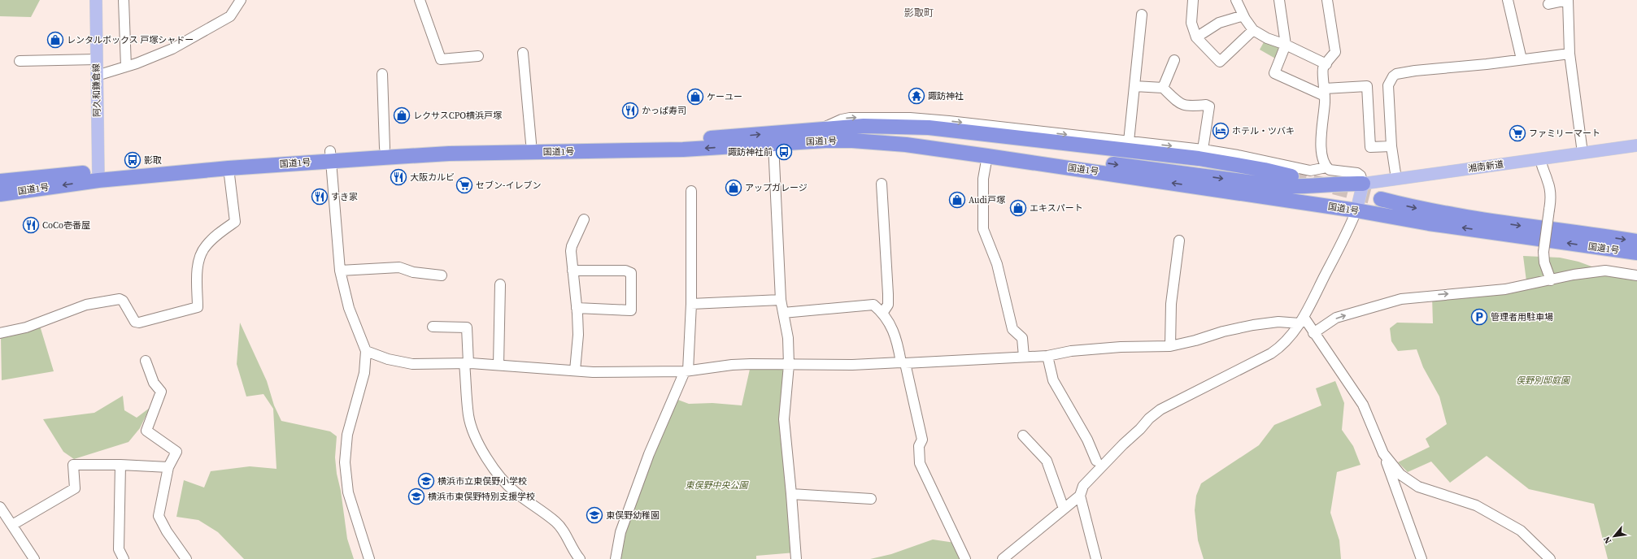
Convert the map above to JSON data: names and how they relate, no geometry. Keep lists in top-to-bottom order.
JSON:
{
  "streets": {
    "highway": ["国道1号"],
    "main road": ["阿久和鎌倉線", "湘南新道"]
  },
  "crossings": [
    ["阿久和鎌倉線", "国道1号"]
  ],
  "districts": ["影取町"],
  "parks": ["俣野別邸庭園", "東俣野中央公園"],
  "places": {
    "shop": [
      "レンタルボックス 戸塚シャドー",
      "ケーユー",
      "レクサスCPO横浜戸塚",
      "アップガレージ",
      "Audi戸塚",
      "エキスパート"
    ],
    "temple": ["諏訪神社"],
    "restaurant": [
      "かっぱ寿司",
      "大阪カルビ",
      "すき家",
      "CoCo壱番屋"
    ],
    "hotel": ["ホテル・ツバキ"],
    "supermarket": ["ファミリーマート", "セブン-イレブン"],
    "bus stop": ["諏訪神社前", "影取"],
    "parking": ["管理者用駐車場"],
    "school or university": ["横浜市立東俣野小学校", "横浜市東俣野特別支援学校", "東俣野幼稚園"]
  },
  "north": "bottom left"
}
